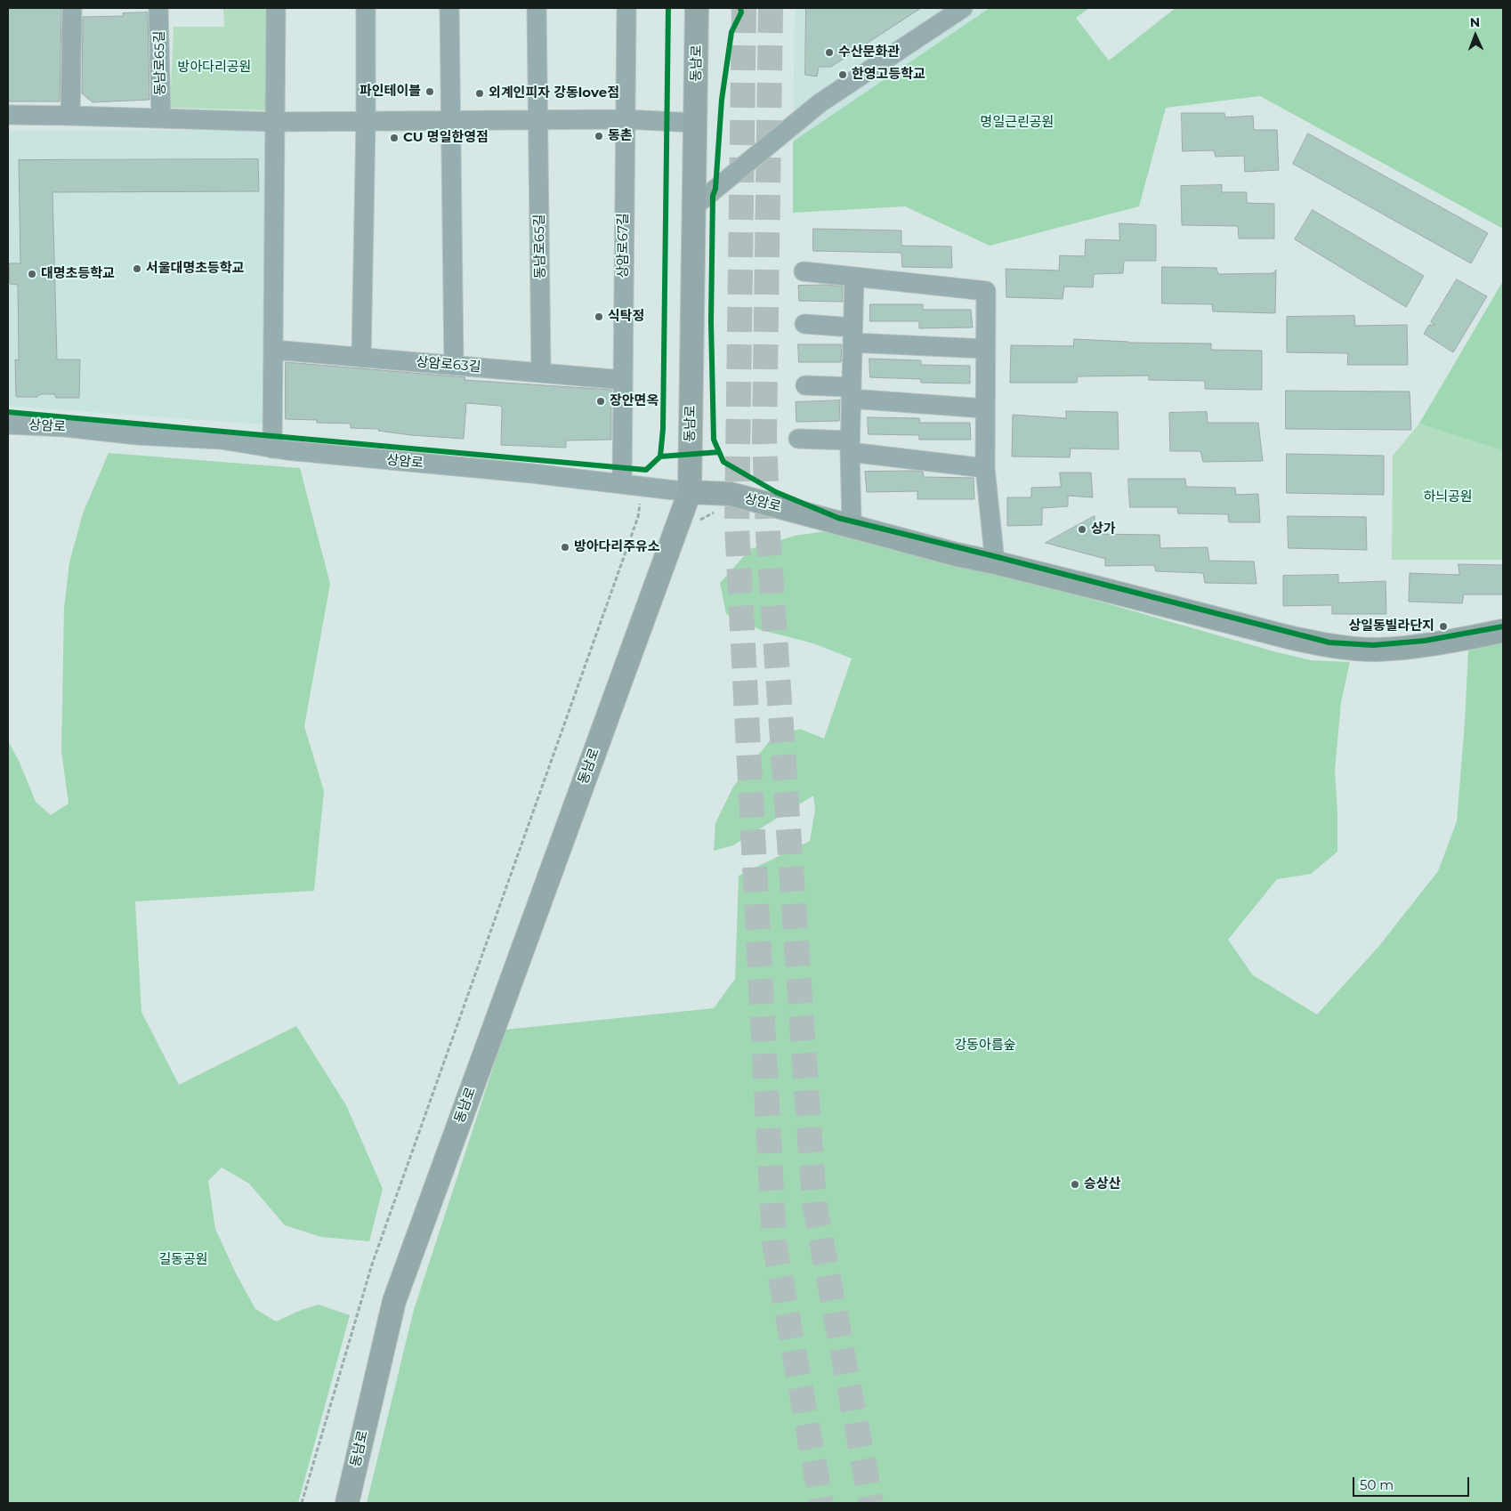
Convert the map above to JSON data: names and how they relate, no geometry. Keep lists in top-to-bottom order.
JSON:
{
  "streets": {
    "main road": ["동남로", "상암로"],
    "street": ["동남로65길", "상암로67길", "상암로63길"]
  },
  "crossings": [
    ["동남로65길", "상암로63길"],
    ["동남로", "상암로"],
    ["상암로67길", "상암로63길"],
    ["상암로67길", "상암로"]
  ],
  "parks": [
    "방아다리공원",
    "명일근린공원",
    "하늬공원",
    "강동아름숲",
    "길동공원"
  ],
  "places": [
    "수산문화관",
    "한영고등학교",
    "파인테이블",
    "외계인피자 강동love점",
    "동촌",
    "CU 명일한영점",
    "서울대명초등학교",
    "대명초등학교",
    "식탁정",
    "장안면옥",
    "상가",
    "방아다리주유소",
    "상일동빌라단지",
    "승상산"
  ],
  "scale_bar": "50 m",
  "north": "top"
}
